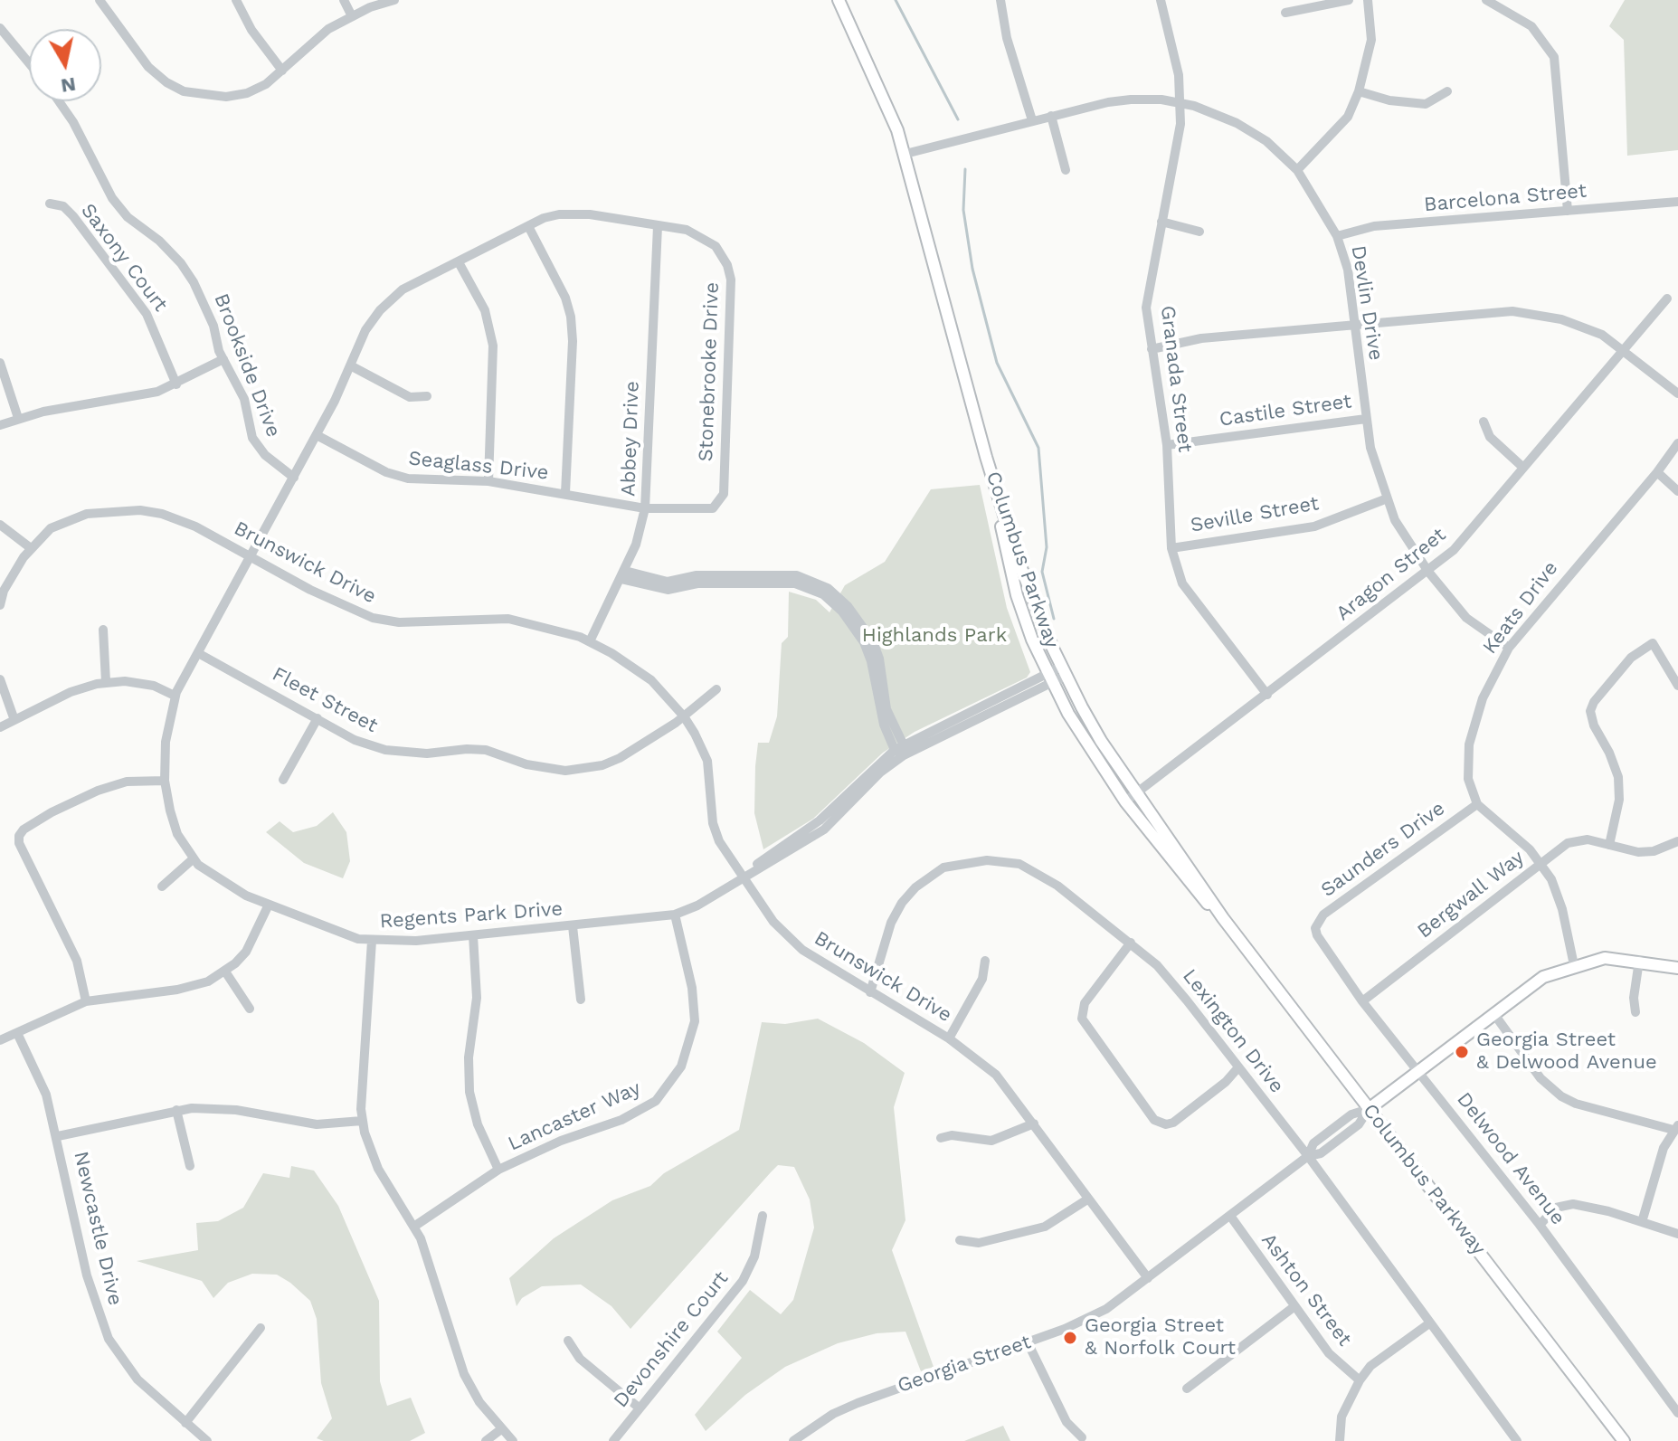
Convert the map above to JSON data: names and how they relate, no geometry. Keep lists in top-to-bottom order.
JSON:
{
  "streets": {
    "main road": ["Columbus Parkway", "Georgia Street"],
    "street": [
      "Barcelona Street",
      "Saxony Court",
      "Devlin Drive",
      "Brookside Drive",
      "Stonebrooke Drive",
      "Granada Street",
      "Castile Street",
      "Abbey Drive",
      "Seaglass Drive",
      "Seville Street",
      "Brunswick Drive",
      "Aragon Street",
      "Keats Drive",
      "Fleet Street",
      "Saunders Drive",
      "Bergwall Way",
      "Regents Park Drive",
      "Lexington Drive",
      "Lancaster Way",
      "Delwood Avenue",
      "Newcastle Drive",
      "Ashton Street",
      "Devonshire Court"
    ]
  },
  "crossings": [
    ["Barcelona Street", "Devlin Drive"],
    ["Devlin Drive", "Granada Street"],
    ["Devlin Drive", "Castile Street"],
    ["Devlin Drive", "Seville Street"],
    ["Devlin Drive", "Columbus Parkway"],
    ["Devlin Drive", "Aragon Street"],
    ["Devlin Drive", "Keats Drive"],
    ["Brookside Drive", "Stonebrooke Drive"],
    ["Brookside Drive", "Regents Park Drive"],
    ["Stonebrooke Drive", "Abbey Drive"],
    ["Stonebrooke Drive", "Seaglass Drive"],
    ["Stonebrooke Drive", "Regents Park Drive"],
    ["Granada Street", "Castile Street"],
    ["Granada Street", "Seville Street"],
    ["Granada Street", "Aragon Street"],
    ["Abbey Drive", "Seaglass Drive"],
    ["Abbey Drive", "Brunswick Drive"],
    ["Columbus Parkway", "Aragon Street"],
    ["Columbus Parkway", "Regents Park Drive"],
    ["Columbus Parkway", "Georgia Street"],
    ["Brunswick Drive", "Fleet Street"],
    ["Brunswick Drive", "Regents Park Drive"],
    ["Brunswick Drive", "Lexington Drive"],
    ["Brunswick Drive", "Georgia Street"],
    ["Keats Drive", "Saunders Drive"],
    ["Fleet Street", "Regents Park Drive"],
    ["Saunders Drive", "Delwood Avenue"],
    ["Bergwall Way", "Delwood Avenue"],
    ["Regents Park Drive", "Lancaster Way"],
    ["Lexington Drive", "Georgia Street"],
    ["Delwood Avenue", "Georgia Street"],
    ["Ashton Street", "Georgia Street"]
  ],
  "parks": ["Highlands Park"],
  "places": ["Georgia Street & Delwood Avenue", "Georgia Street & Norfolk Court"],
  "north": "bottom"
}
